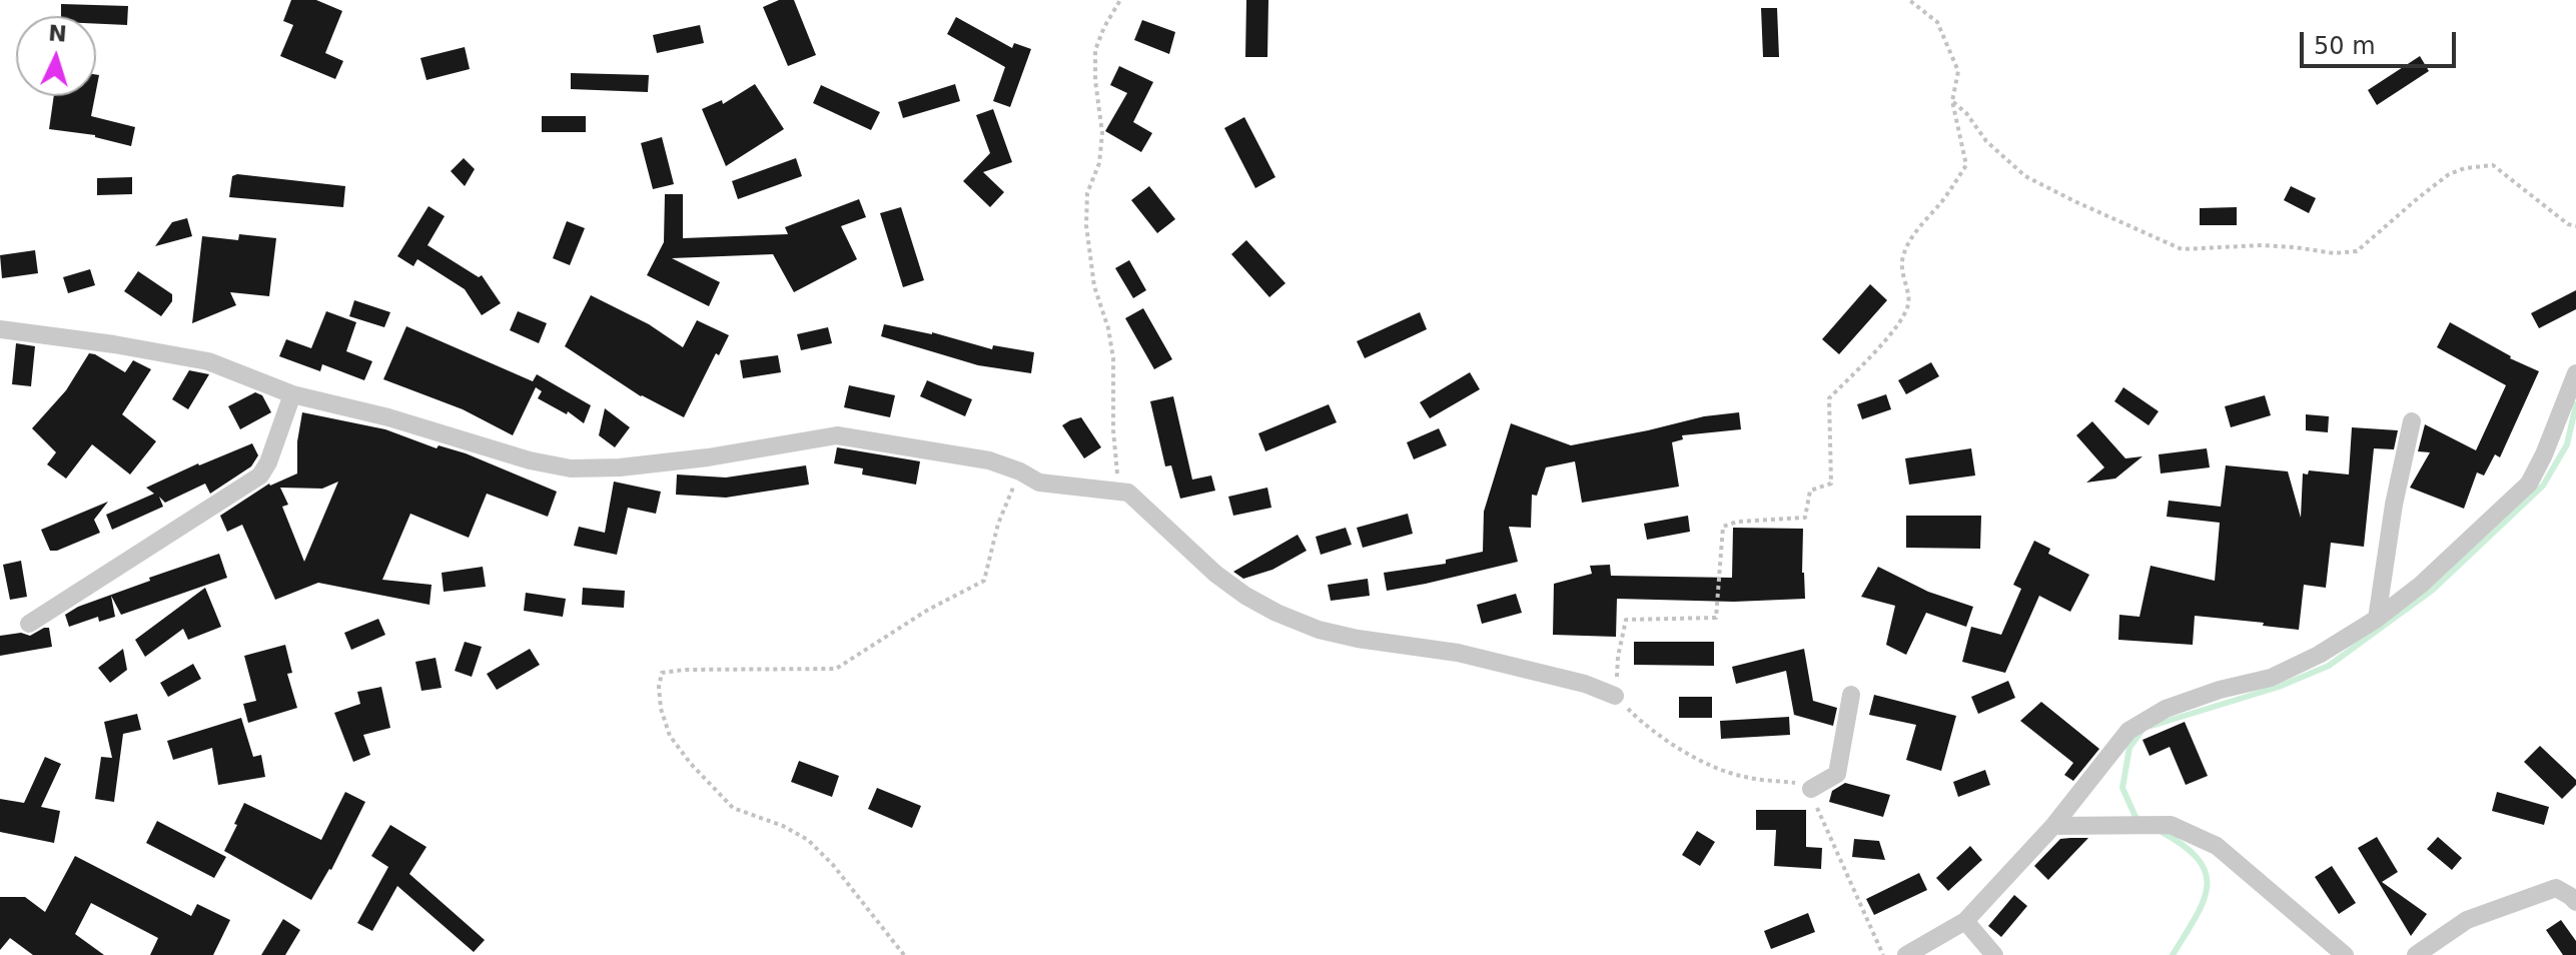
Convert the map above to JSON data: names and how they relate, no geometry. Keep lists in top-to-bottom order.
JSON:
{
  "scale_bar": "50 m",
  "north": "top"
}
